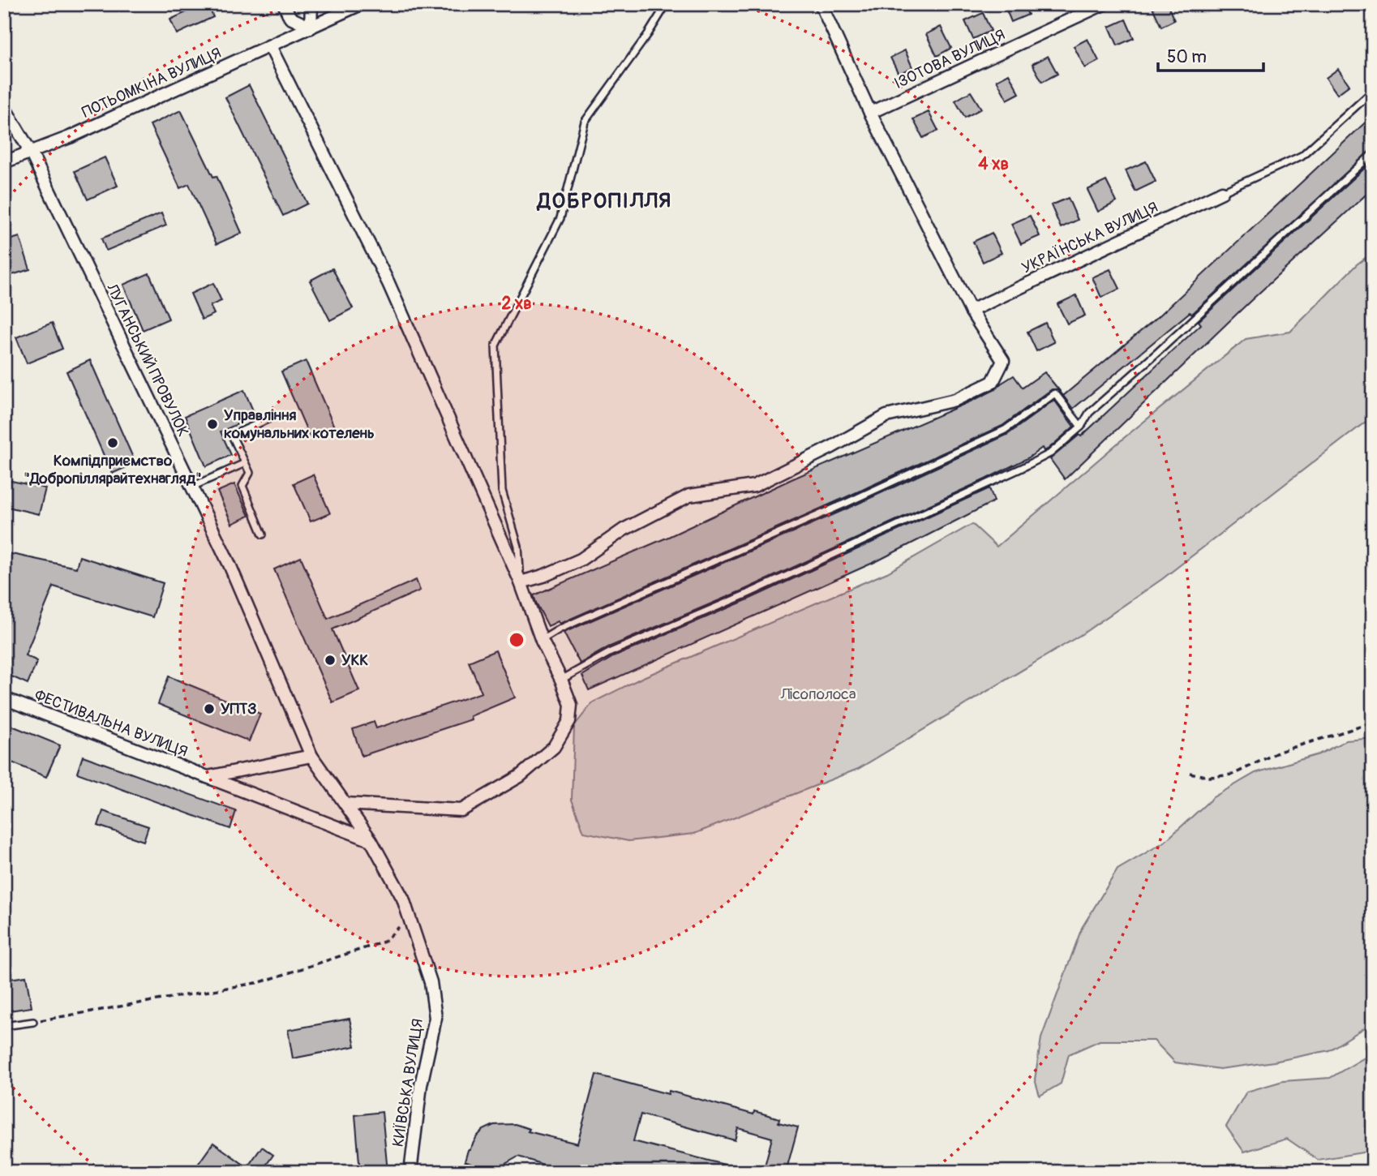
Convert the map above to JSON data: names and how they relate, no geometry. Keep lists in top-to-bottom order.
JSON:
{
  "streets": {
    "street": [
      "ІЗОТОВА ВУЛИЦЯ",
      "ПОТЬОМКІНА ВУЛИЦЯ",
      "УКРАЇНСЬКА ВУЛИЦЯ",
      "ЛУГАНСЬКИЙ ПРОВУЛОК",
      "ФЕСТИВАЛЬНА ВУЛИЦЯ",
      "КИЇВСЬКА ВУЛИЦЯ"
    ]
  },
  "crossings": [
    ["ПОТЬОМКІНА ВУЛИЦЯ", "ЛУГАНСЬКИЙ ПРОВУЛОК"],
    ["ФЕСТИВАЛЬНА ВУЛИЦЯ", "КИЇВСЬКА ВУЛИЦЯ"]
  ],
  "districts": ["ДОБРОПІЛЛЯ"],
  "parks": ["Лісополоса"],
  "places": [
    "Управління комунальних котелень",
    "Компідприємство \"Добропіллярайтехнагляд\"",
    "УКК",
    "УПТЗ"
  ],
  "scale_bar": "50 m",
  "rings": ["4 хв", "2 хв"]
}
